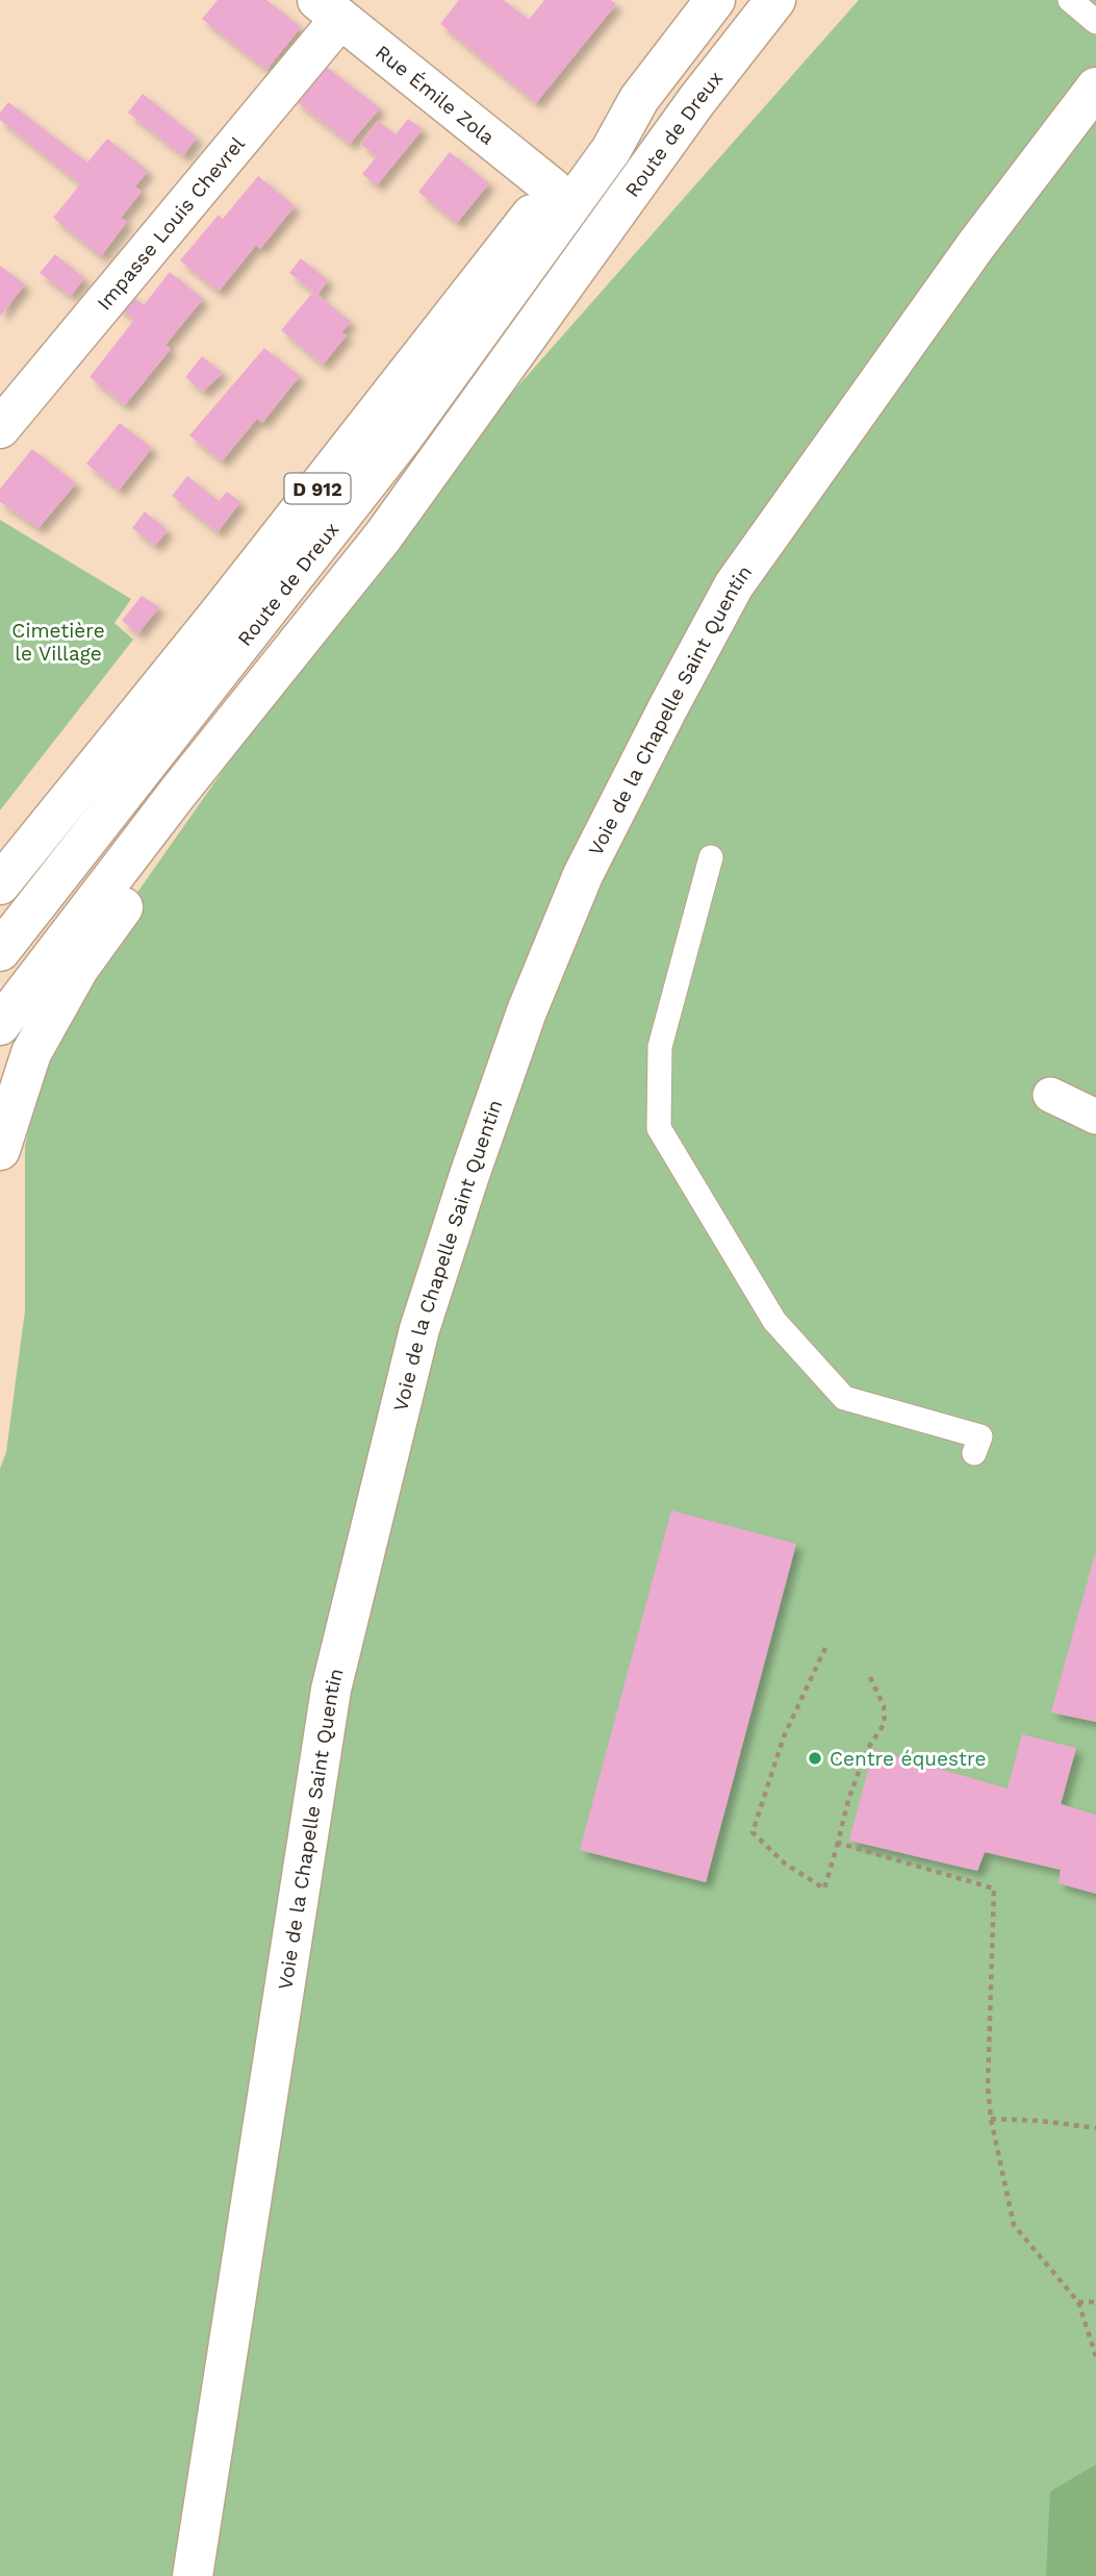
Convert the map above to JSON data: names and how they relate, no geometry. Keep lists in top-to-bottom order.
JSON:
{
  "streets": {
    "main road": [
      "Rue Émile Zola",
      "Route de Dreux",
      "Impasse Louis Chevrel",
      "D 912",
      "Voie de la Chapelle Saint Quentin"
    ]
  },
  "crossings": [
    ["Rue Émile Zola", "Route de Dreux"],
    ["Rue Émile Zola", "Impasse Louis Chevrel"]
  ],
  "parks": ["Cimetière le Village"],
  "places": ["Centre équestre"]
}
